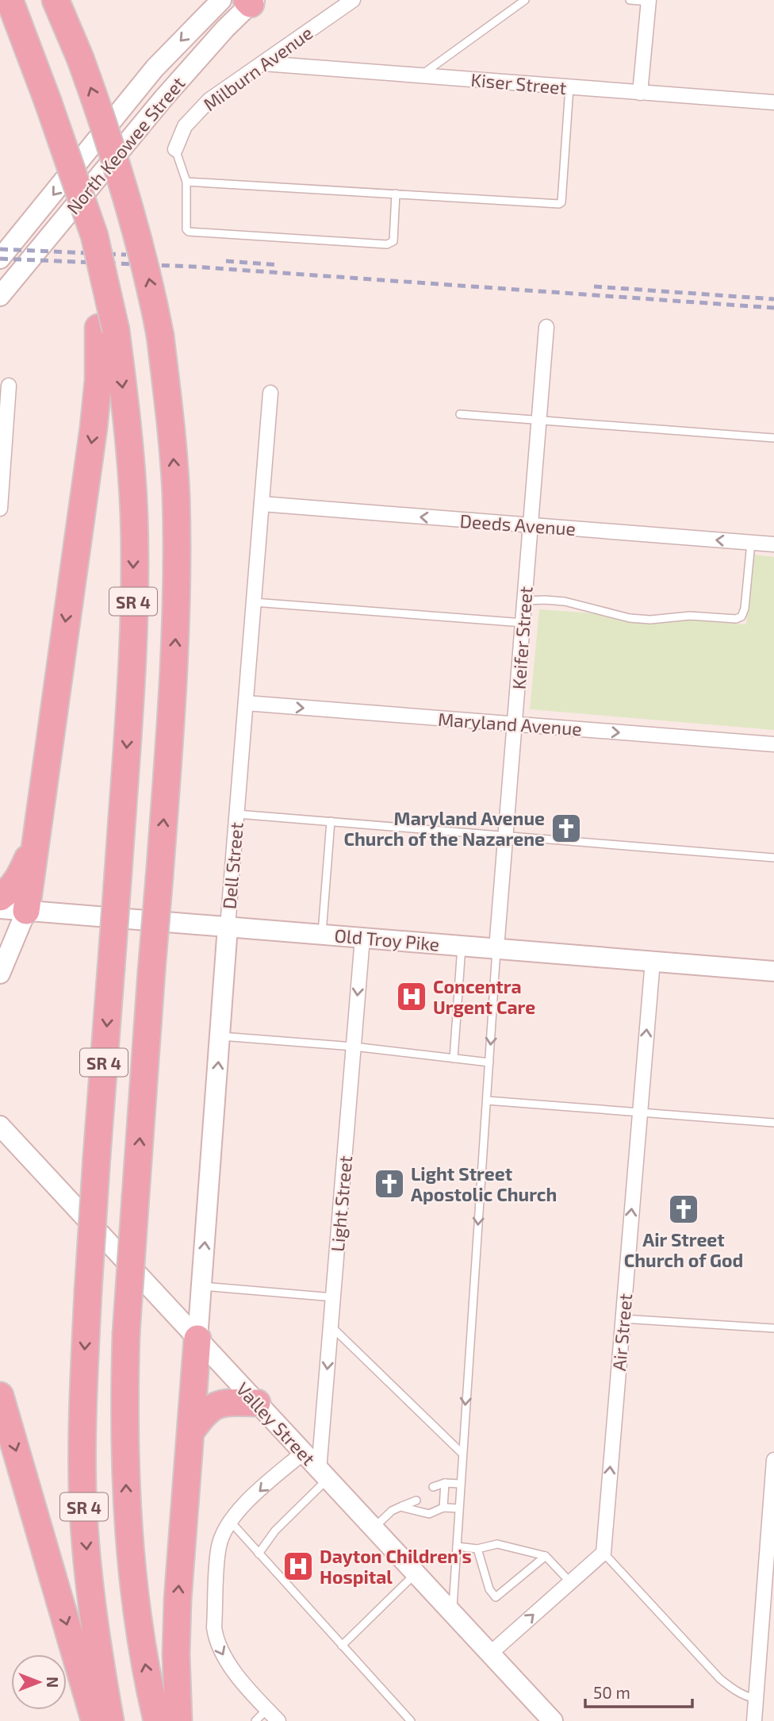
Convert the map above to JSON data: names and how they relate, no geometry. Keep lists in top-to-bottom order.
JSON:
{
  "streets": {
    "highway": ["SR 4"],
    "main road": [
      "North Keowee Street",
      "Dell Street",
      "Old Troy Pike",
      "Valley Street"
    ],
    "street": [
      "Milburn Avenue",
      "Kiser Street",
      "Deeds Avenue",
      "Keifer Street",
      "Maryland Avenue",
      "Light Street",
      "Air Street"
    ]
  },
  "crossings": [
    ["Milburn Avenue", "Kiser Street"],
    ["Deeds Avenue", "Keifer Street"],
    ["Deeds Avenue", "Dell Street"],
    ["Keifer Street", "Maryland Avenue"],
    ["Keifer Street", "Old Troy Pike"],
    ["Maryland Avenue", "Dell Street"],
    ["Dell Street", "Old Troy Pike"],
    ["Dell Street", "Valley Street"],
    ["Old Troy Pike", "Light Street"],
    ["Old Troy Pike", "Air Street"],
    ["Light Street", "Valley Street"]
  ],
  "one_way": [
    "Deeds Avenue",
    "Maryland Avenue",
    "Light Street",
    "Air Street"
  ],
  "places": {
    "church": ["Maryland Avenue Church of the Nazarene", "Light Street Apostolic Church", "Air Street Church of God"],
    "hospital": ["Concentra Urgent Care", "Dayton Children’s Hospital"]
  },
  "scale_bar": "50 m",
  "north": "right"
}
